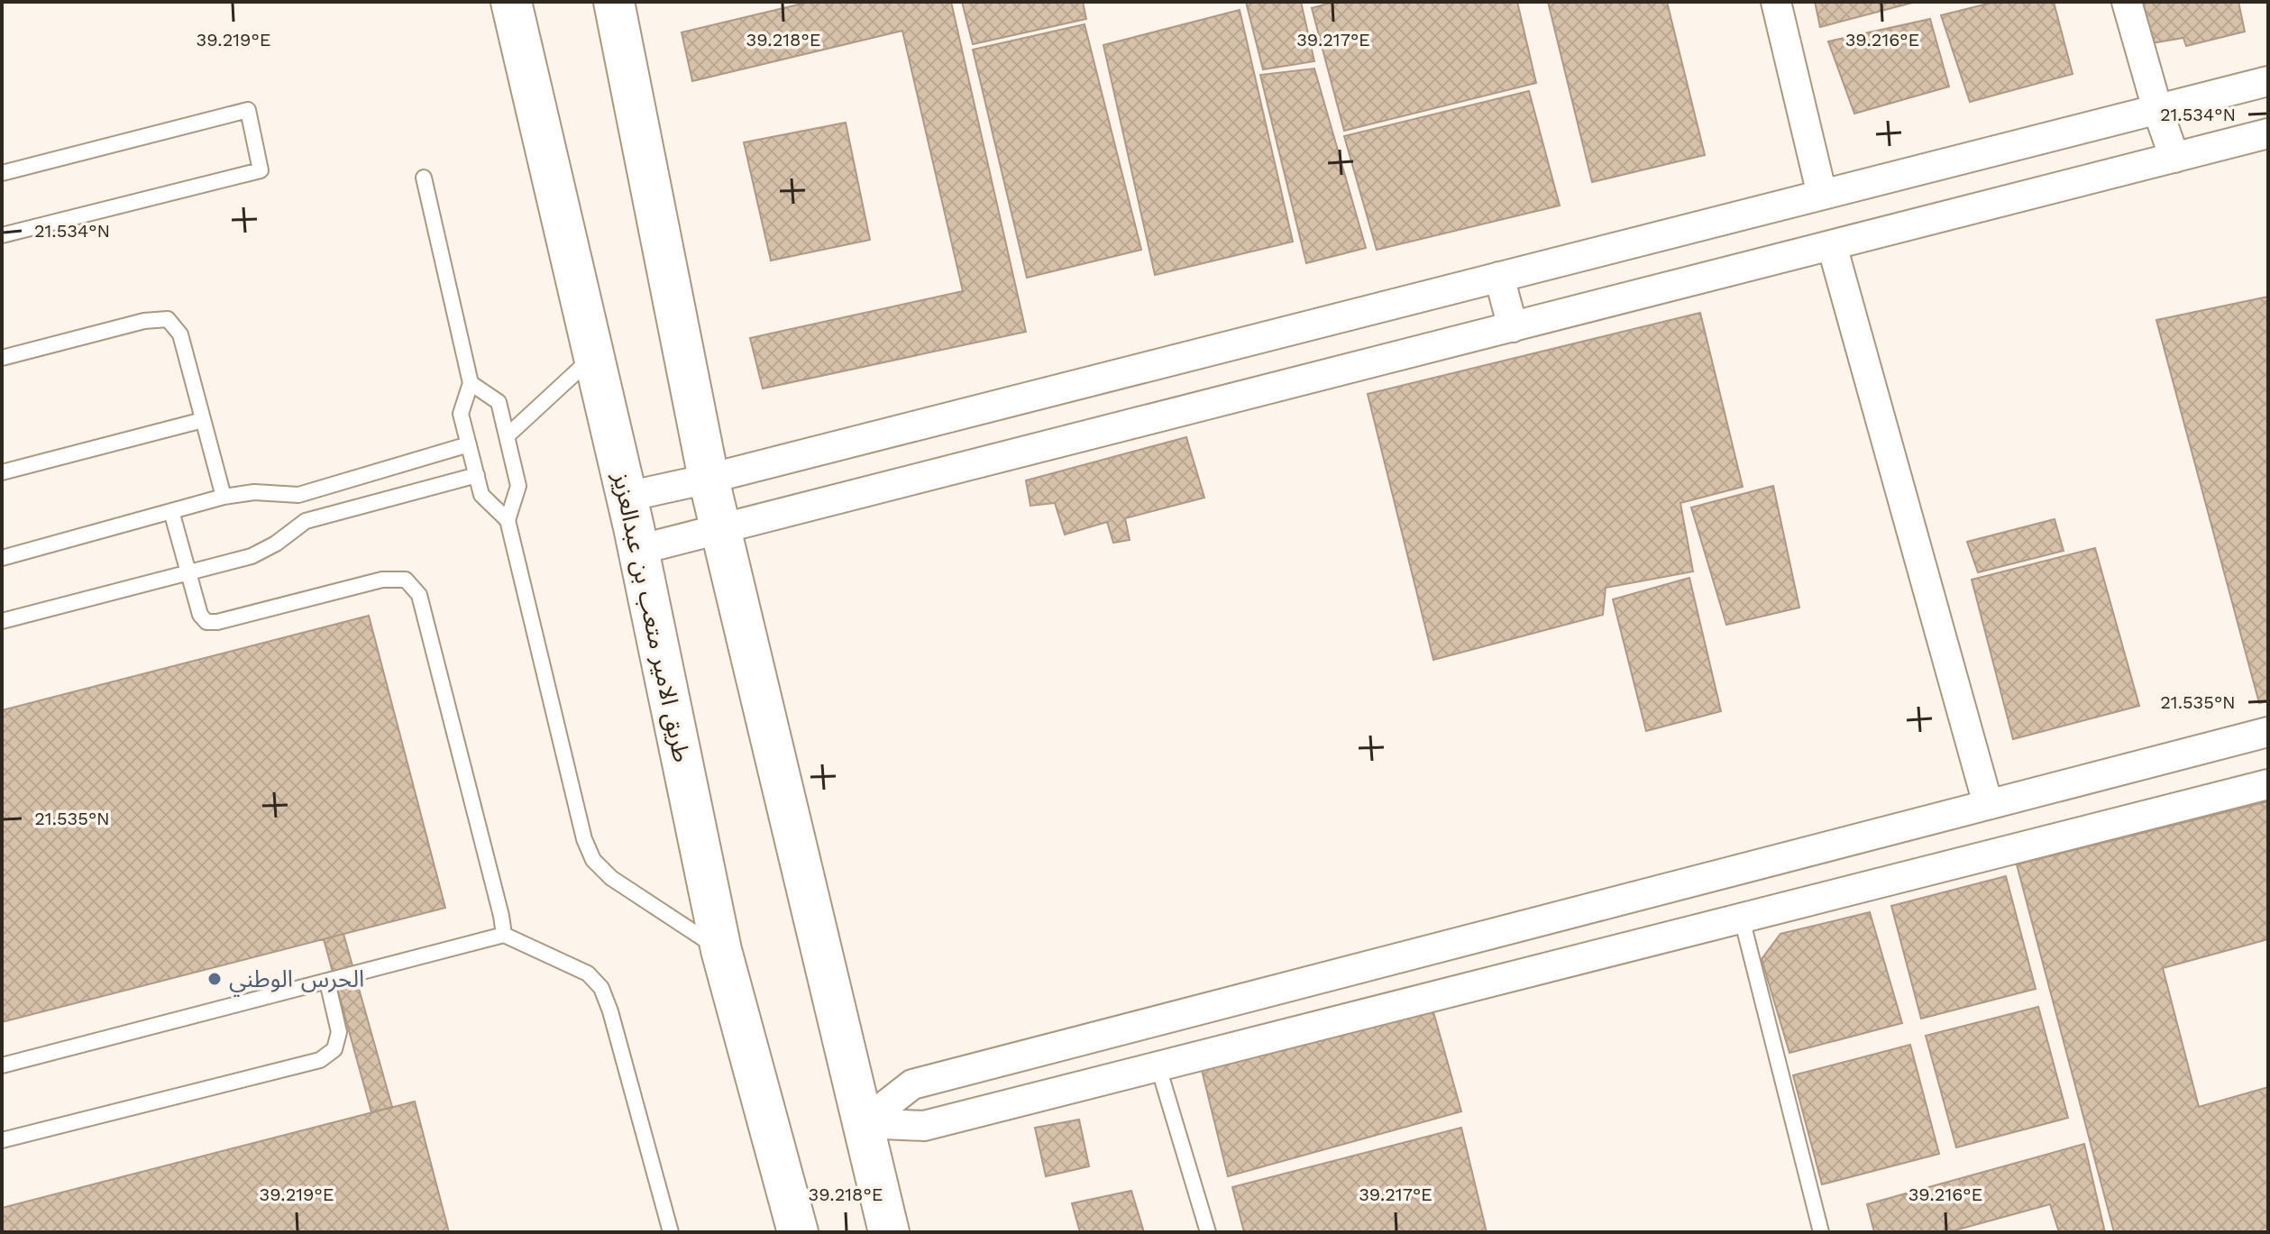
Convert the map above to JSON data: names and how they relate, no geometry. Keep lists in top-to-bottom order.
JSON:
{
  "streets": {
    "main road": ["طريق الامير متعب بن عبدالعزيز"]
  },
  "places": ["الحرس الوطني"],
  "coordinates": [
    "39.219°E",
    "39.218°E",
    "39.217°E",
    "39.216°E",
    "21.534°N",
    "21.535°N"
  ]
}
